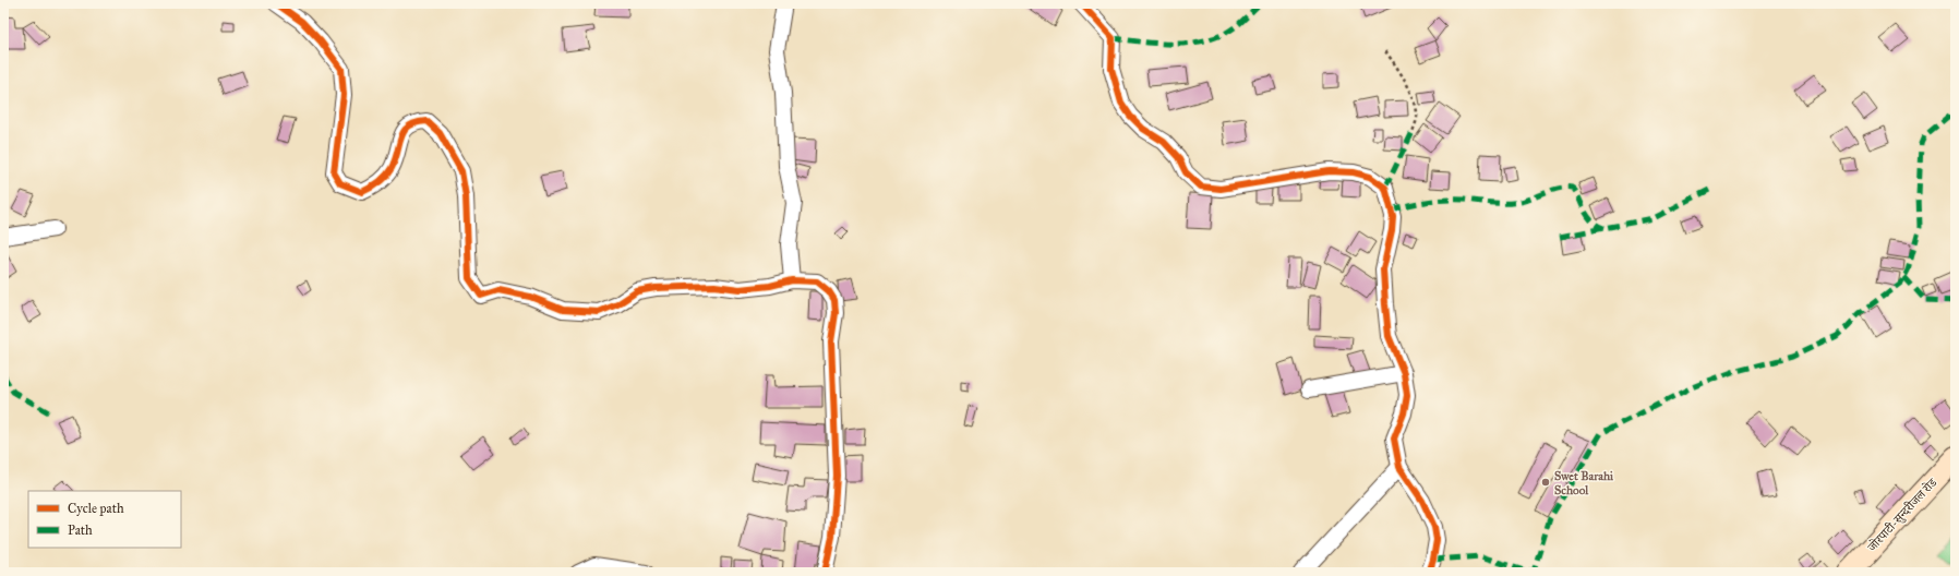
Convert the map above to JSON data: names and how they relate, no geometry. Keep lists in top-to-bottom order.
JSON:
{
  "streets": {
    "main road": ["जोरपाटी-सुन्दरीजल रोड"]
  },
  "places": ["Swet Barahi School"],
  "legend": ["Cycle path", "Path"]
}
